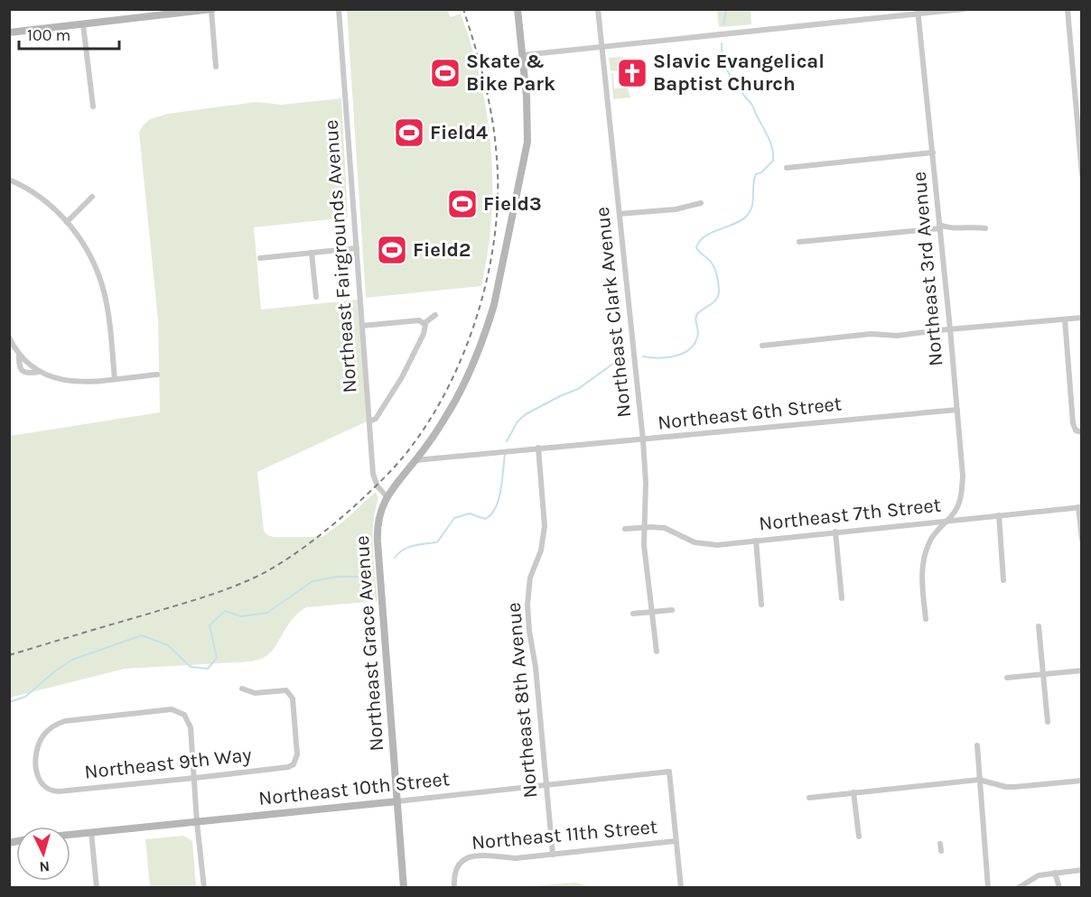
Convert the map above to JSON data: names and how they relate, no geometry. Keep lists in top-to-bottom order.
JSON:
{
  "streets": {
    "main road": ["Northeast Grace Avenue", "Northeast 10th Street"],
    "street": [
      "Northeast Fairgrounds Avenue",
      "Northeast 3rd Avenue",
      "Northeast Clark Avenue",
      "Northeast 6th Street",
      "Northeast 7th Street",
      "Northeast 8th Avenue",
      "Northeast 9th Way",
      "Northeast 11th Street"
    ]
  },
  "crossings": [
    ["Northeast Fairgrounds Avenue", "Northeast Grace Avenue"],
    ["Northeast 3rd Avenue", "Northeast 6th Street"],
    ["Northeast 3rd Avenue", "Northeast 7th Street"],
    ["Northeast Clark Avenue", "Northeast 6th Street"],
    ["Northeast Clark Avenue", "Northeast 7th Street"],
    ["Northeast 6th Street", "Northeast Grace Avenue"],
    ["Northeast 6th Street", "Northeast 8th Avenue"],
    ["Northeast Grace Avenue", "Northeast 10th Street"],
    ["Northeast 8th Avenue", "Northeast 10th Street"],
    ["Northeast 8th Avenue", "Northeast 11th Street"],
    ["Northeast 10th Street", "Northeast 11th Street"]
  ],
  "places": {
    "sports": [
      "Skate & Bike Park",
      "Field4",
      "Field3",
      "Field2"
    ],
    "church": ["Slavic Evangelical Baptist Church"]
  },
  "scale_bar": "100 m",
  "north": "bottom"
}
